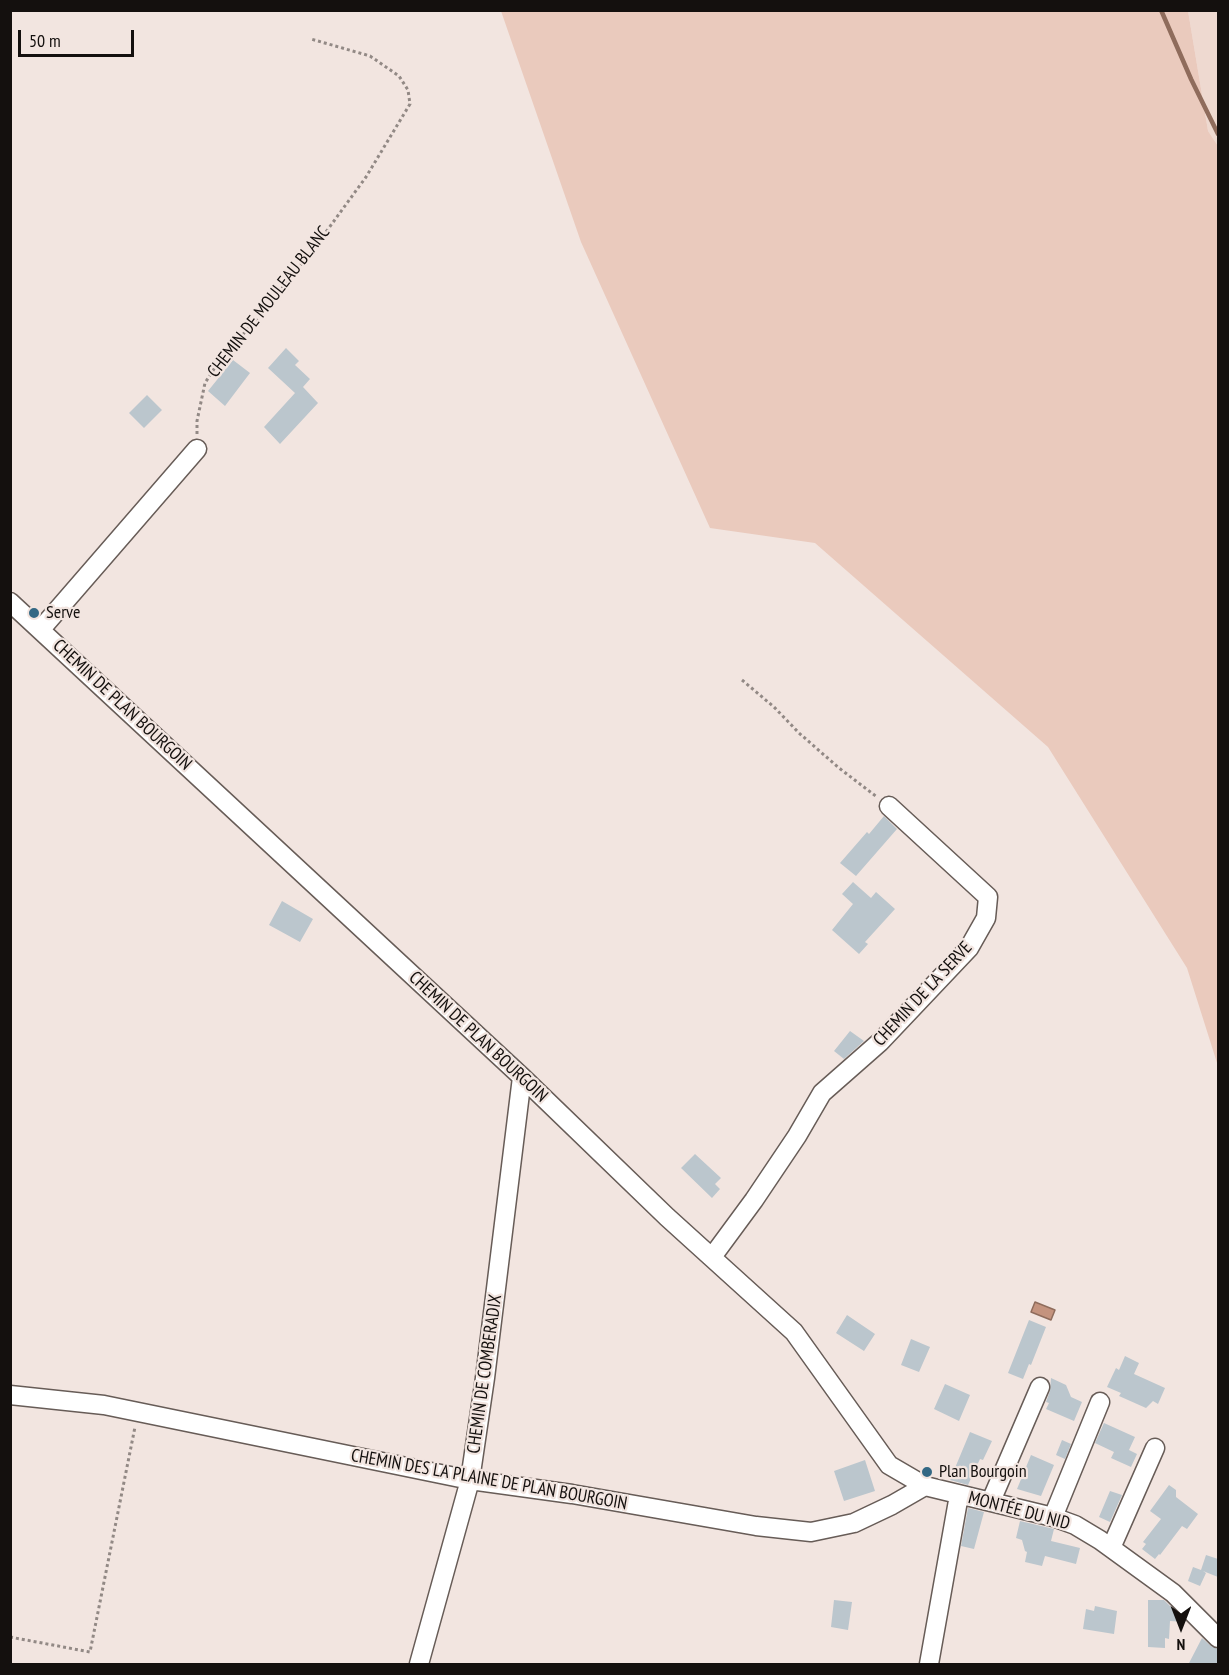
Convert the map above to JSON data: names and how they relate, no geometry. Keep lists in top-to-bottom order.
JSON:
{
  "streets": {
    "street": [
      "CHEMIN DE PLAN BOURGOIN",
      "CHEMIN DE LA SERVE",
      "CHEMIN DE COMBERADIX",
      "CHEMIN DES LA PLAINE DE PLAN BOURGOIN",
      "MONTÉE DU NID"
    ],
    "path": ["CHEMIN DE MOULEAU BLANC"]
  },
  "crossings": [
    ["CHEMIN DE PLAN BOURGOIN", "CHEMIN DE LA SERVE"],
    ["CHEMIN DE PLAN BOURGOIN", "CHEMIN DE COMBERADIX"],
    ["CHEMIN DE PLAN BOURGOIN", "CHEMIN DES LA PLAINE DE PLAN BOURGOIN"],
    ["CHEMIN DE PLAN BOURGOIN", "MONTÉE DU NID"],
    ["CHEMIN DE COMBERADIX", "CHEMIN DES LA PLAINE DE PLAN BOURGOIN"],
    ["CHEMIN DES LA PLAINE DE PLAN BOURGOIN", "MONTÉE DU NID"]
  ],
  "places": ["Serve", "Plan Bourgoin"],
  "scale_bar": "50 m",
  "north": "bottom"
}
